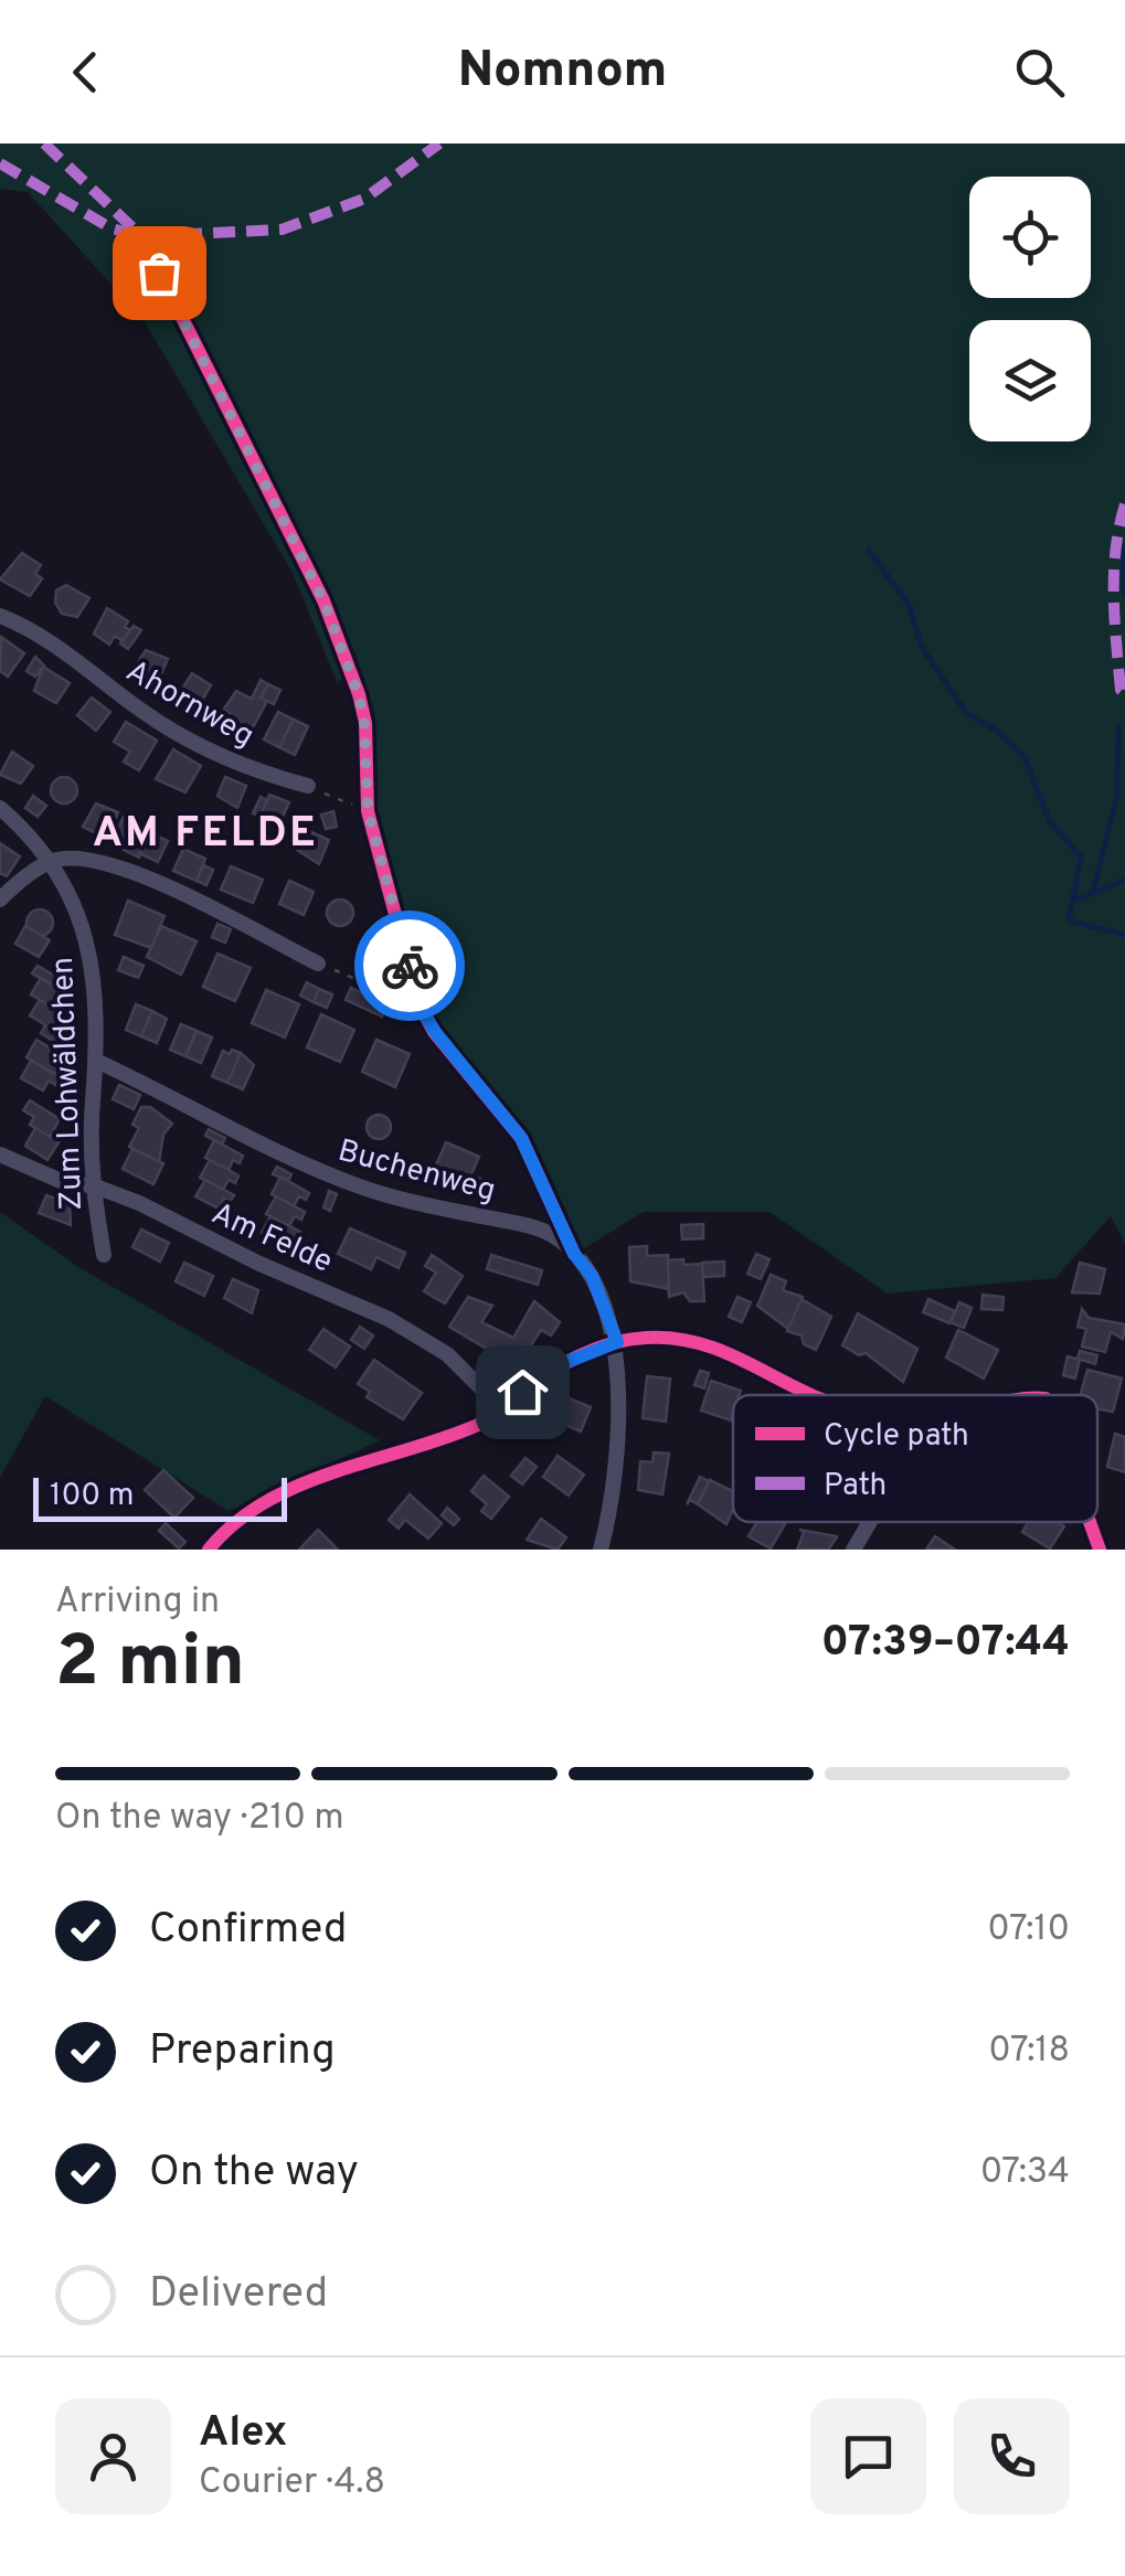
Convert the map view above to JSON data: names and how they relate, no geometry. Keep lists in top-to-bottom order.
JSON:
{
  "streets": {
    "street": [
      "Ahornweg",
      "Zum Lohwäldchen",
      "Buchenweg",
      "Am Felde"
    ]
  },
  "crossings": [
    ["Zum Lohwäldchen", "Buchenweg"],
    ["Zum Lohwäldchen", "Am Felde"]
  ],
  "districts": ["AM FELDE"],
  "legend": ["Cycle path", "Path"],
  "scale_bar": "100 m",
  "page": {
    "header": "Nomnom",
    "scale": "100 m",
    "heading": ["2 min", "Arriving in", "07:39–07:44"],
    "panel": ["Alex", "Courier · 4.8"],
    "bar": "On the way · 210 m",
    "list": [
      ["Confirmed", "07:10"],
      ["Preparing", "07:18"],
      ["On the way", "07:34"],
      "Delivered"
    ]
  }
}
